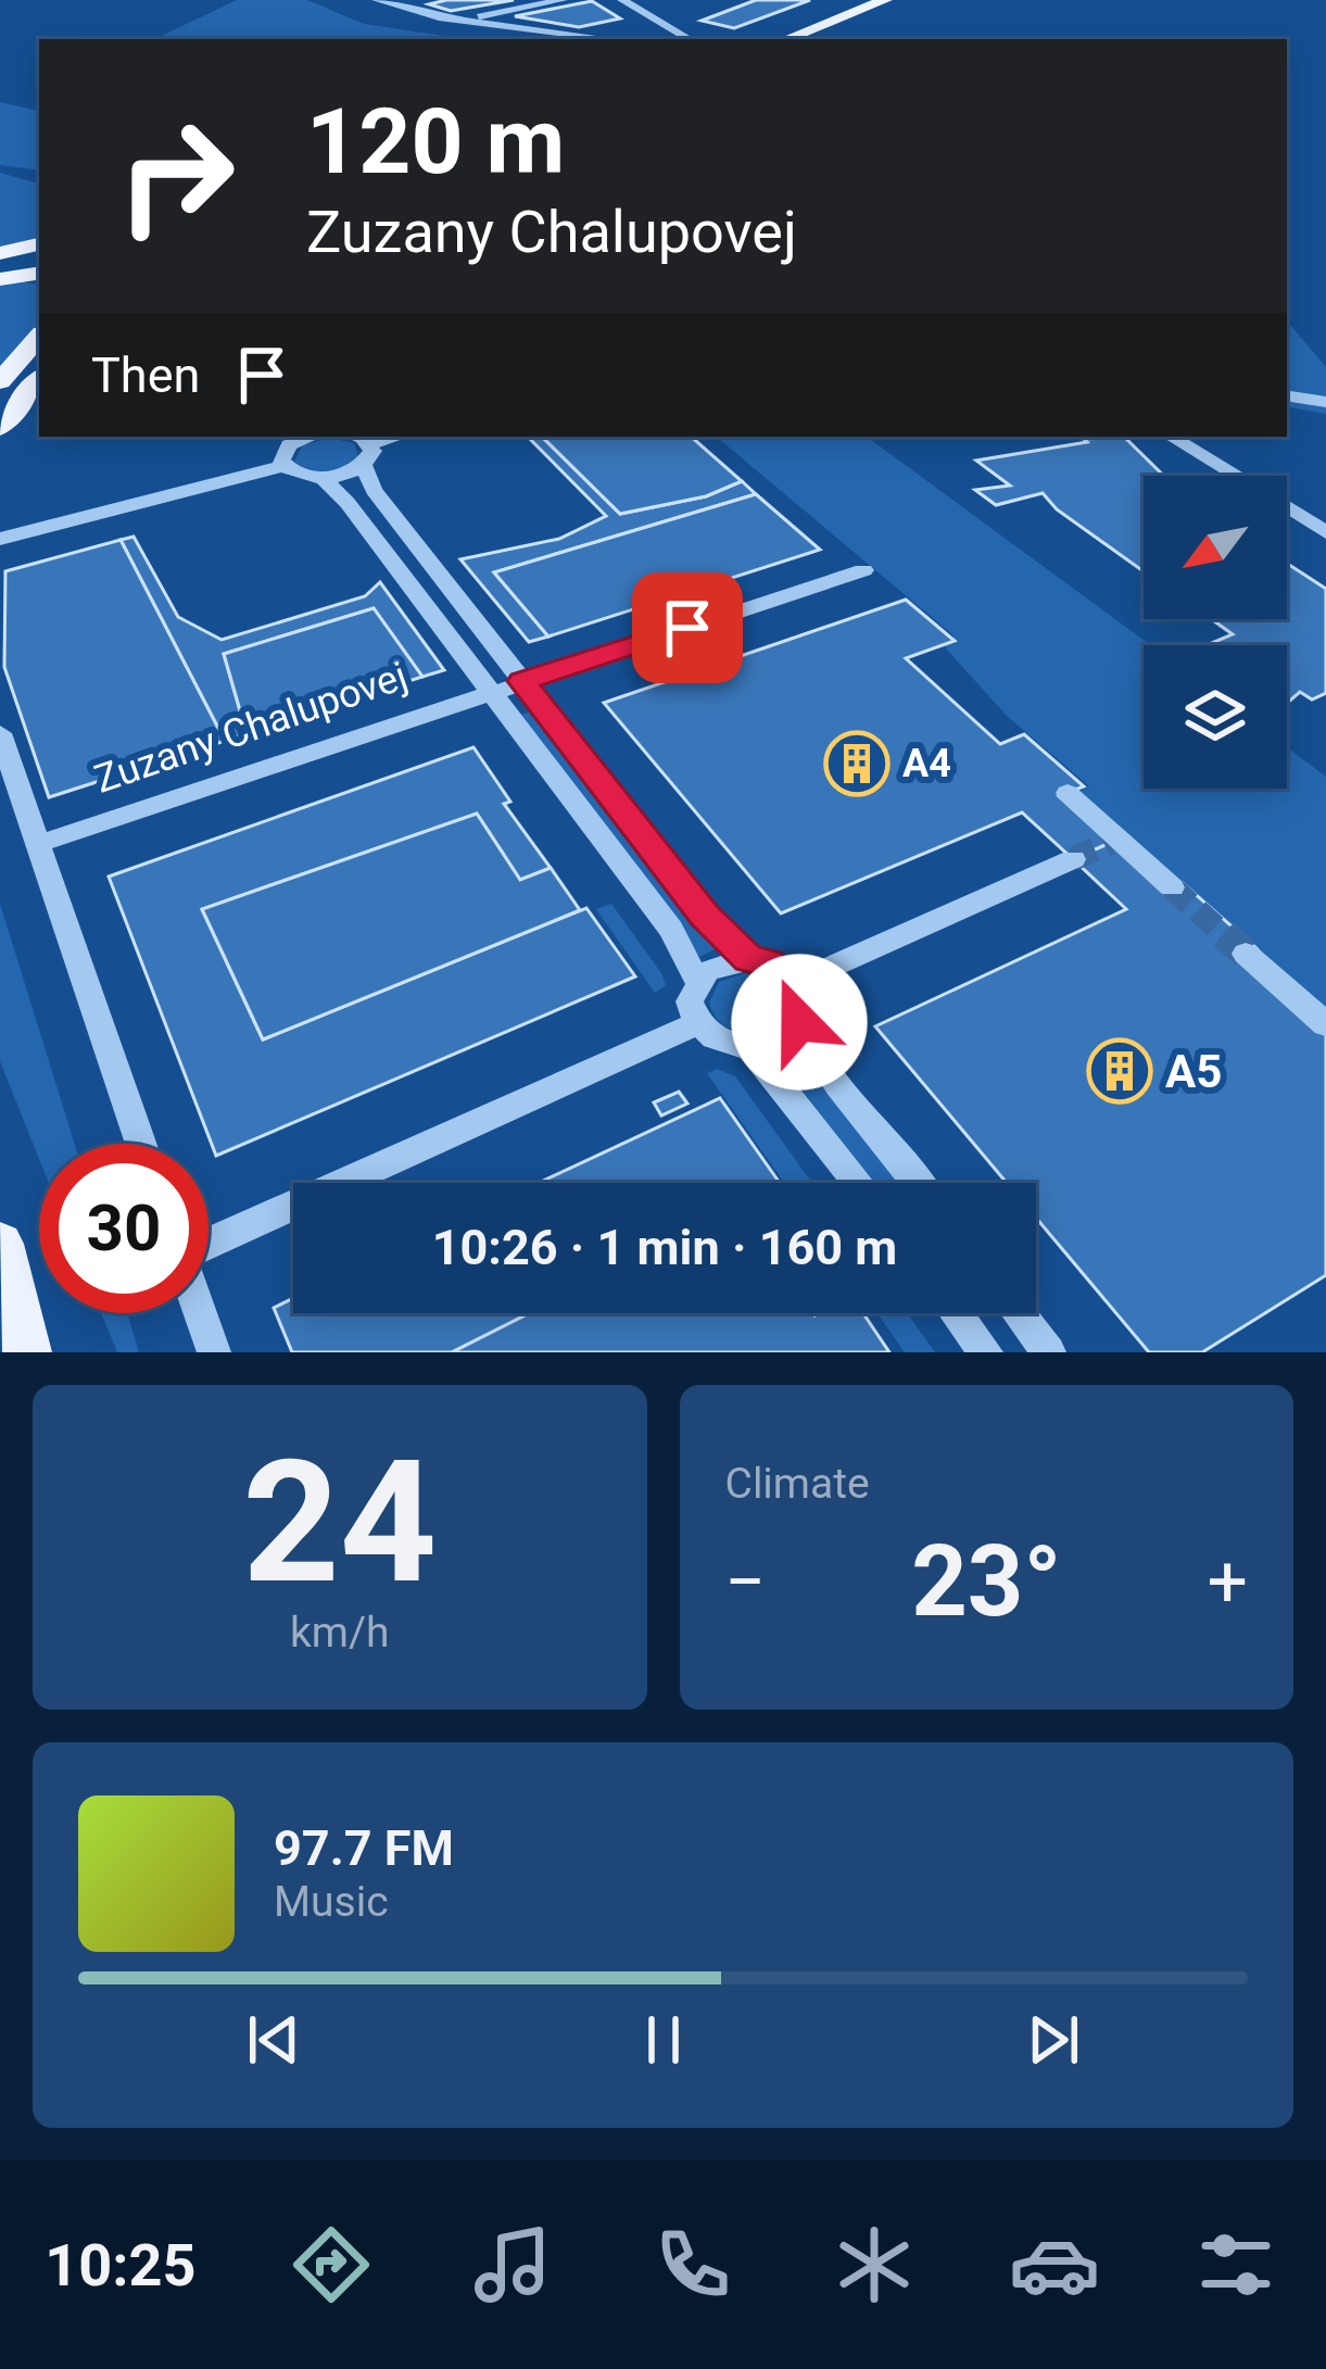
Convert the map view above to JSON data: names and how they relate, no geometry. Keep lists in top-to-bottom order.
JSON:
{
  "streets": {
    "street": ["Zuzany Chalupovej"]
  },
  "places": {
    "building": ["A4", "A5"]
  },
  "north": "bottom left",
  "page": {
    "turn": ["120 m", "Zuzany Chalupovej"],
    "then": "Then",
    "limit": "30",
    "trip": "10:26 · 1 min · 160 m",
    "tile": [
      ["24", "km/h"],
      "Climate"
    ],
    "heat": ["−", "23°", "+"],
    "song": ["97.7 FM", "Music"],
    "tabs": "10:25"
  }
}
